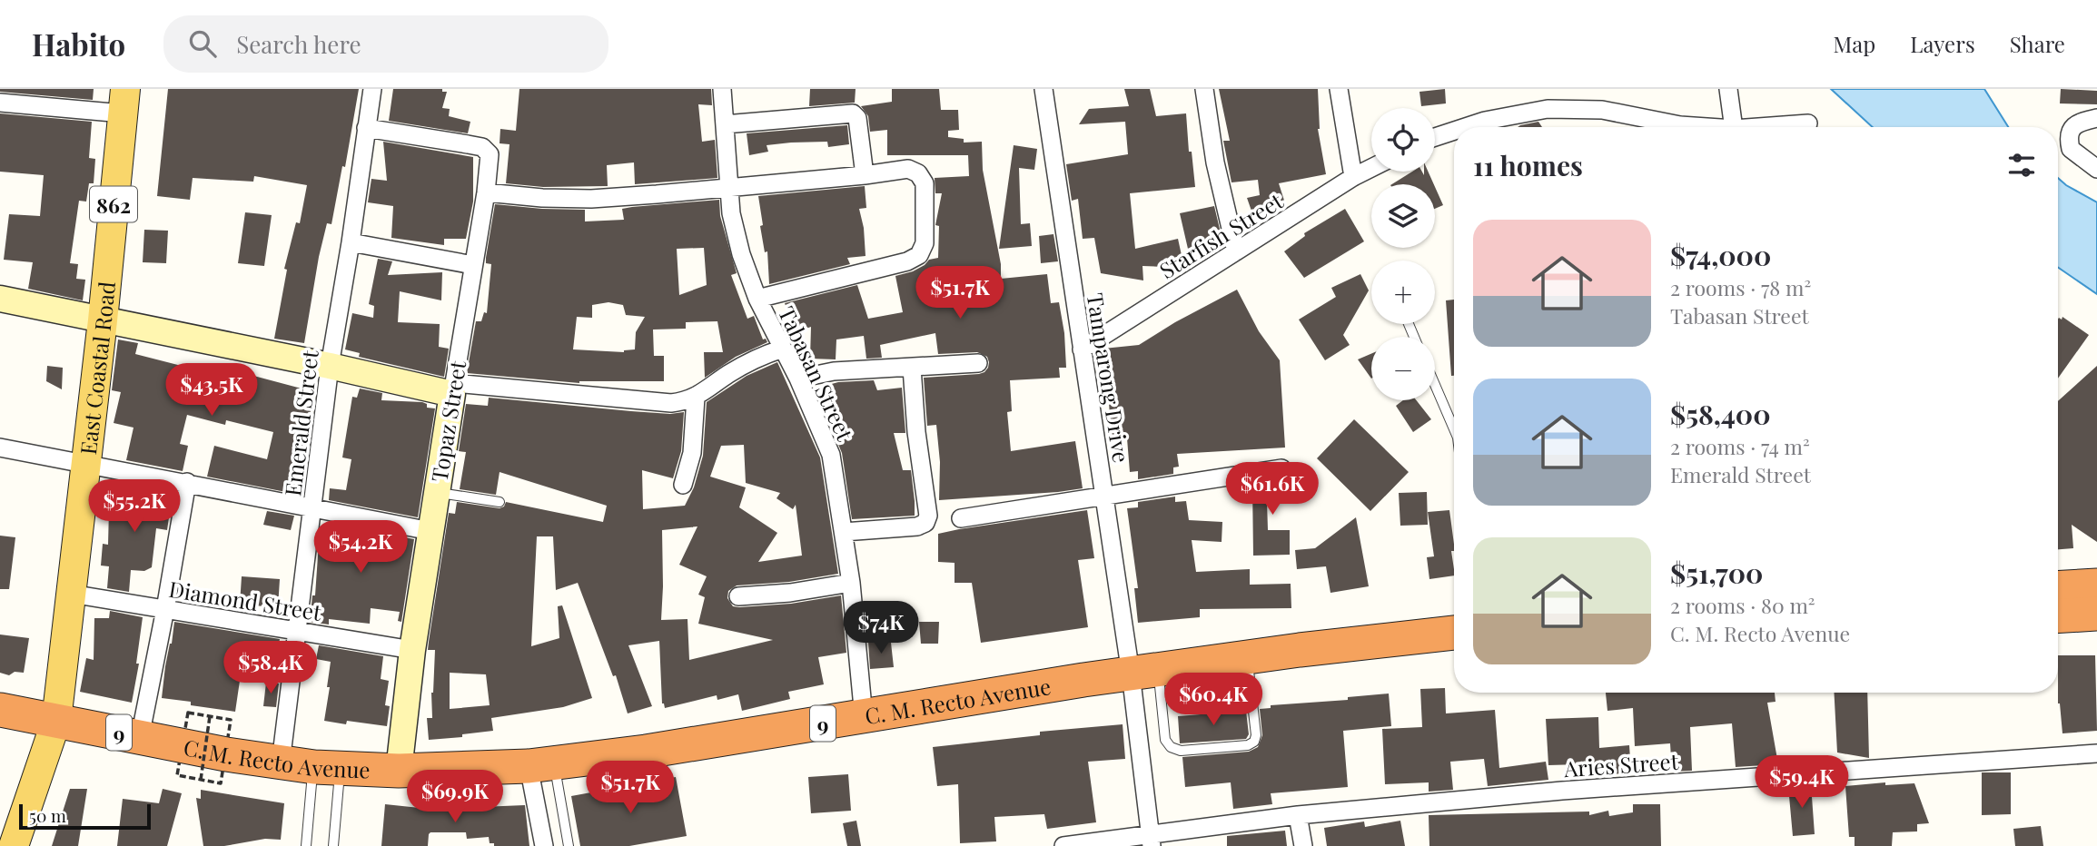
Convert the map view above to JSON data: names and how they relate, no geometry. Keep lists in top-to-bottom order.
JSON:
{
  "streets": {
    "highway": ["C. M. Recto Avenue", "9"],
    "main road": ["862", "East Coastal Road"],
    "street": [
      "Starfish Street",
      "Tabasan Street",
      "Tamparong Drive",
      "Topaz Street",
      "Emerald Street",
      "Diamond Street",
      "Aries Street"
    ]
  },
  "crossings": [
    ["Starfish Street", "Tamparong Drive"],
    ["East Coastal Road", "Diamond Street"],
    ["East Coastal Road", "C. M. Recto Avenue"],
    ["Tabasan Street", "C. M. Recto Avenue"],
    ["Tamparong Drive", "C. M. Recto Avenue"],
    ["Topaz Street", "Emerald Street"],
    ["Topaz Street", "Diamond Street"],
    ["Topaz Street", "C. M. Recto Avenue"],
    ["Emerald Street", "Diamond Street"],
    ["Emerald Street", "C. M. Recto Avenue"]
  ],
  "scale_bar": "50 m",
  "page": {
    "header": "Habito",
    "search": "Search here",
    "nav": ["Map", "Layers", "Share"],
    "map_buttons": ["+", "−"],
    "heading": "11 homes",
    "list": [
      {
        "name": "$74,000",
        "note": "2 rooms · 78 m² · Tabasan Street"
      },
      {
        "name": "$58,400",
        "note": "2 rooms · 74 m² · Emerald Street"
      },
      {
        "name": "$51,700",
        "note": "2 rooms · 80 m² · C. M. Recto Avenue"
      }
    ],
    "price": [
      "$51.7K",
      "$43.5K",
      "$61.6K",
      "$55.2K",
      "$54.2K",
      "$74K",
      "$58.4K",
      "$60.4K",
      "$59.4K",
      "$51.7K",
      "$69.9K"
    ],
    "scale": "50 m"
  }
}
